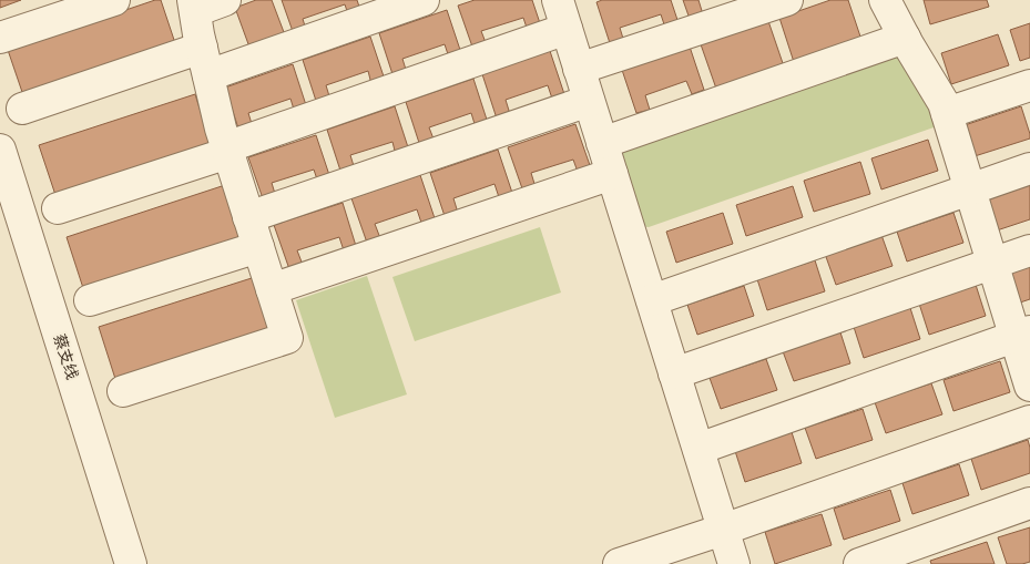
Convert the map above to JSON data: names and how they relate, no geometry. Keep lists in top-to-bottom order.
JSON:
{
  "streets": {
    "street": ["蔡支线"]
  }
}
